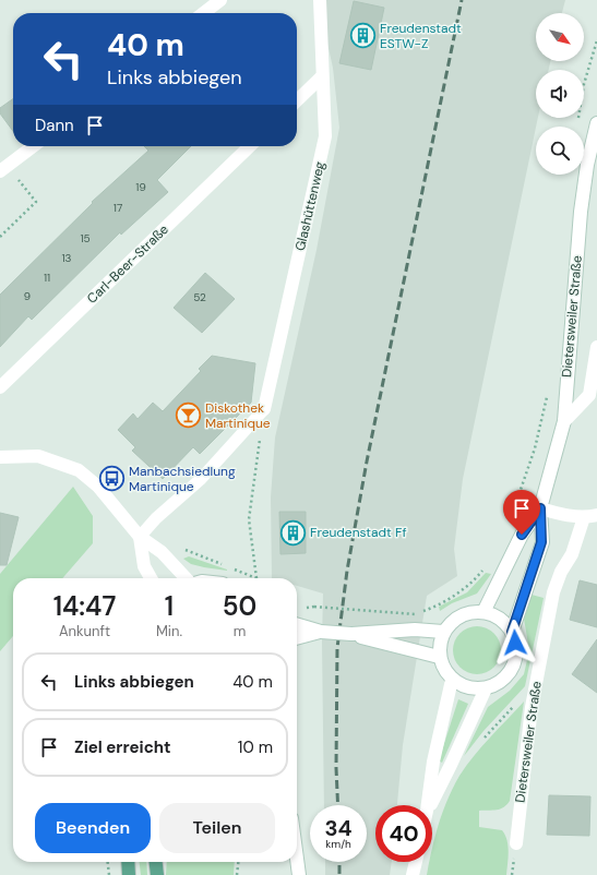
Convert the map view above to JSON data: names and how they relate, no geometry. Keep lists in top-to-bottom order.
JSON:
{
  "streets": {
    "street": ["Glashüttenweg", "Carl-Beer-Straße", "Dietersweiler Straße"]
  },
  "places": {
    "building": ["Freudenstadt ESTW-Z", "Freudenstadt Ff"],
    "bar": ["Diskothek Martinique"],
    "bus stop": ["Manbachsiedlung Martinique"]
  },
  "house_numbers": [
    "19",
    "17",
    "15",
    "13",
    "11",
    "9",
    "52"
  ],
  "north": "bottom right",
  "page": {
    "turn": ["40 m", "Links abbiegen"],
    "then": "Dann",
    "eta": [
      "14:47",
      "Ankunft",
      "1",
      "Min.",
      "50",
      "m"
    ],
    "list": [
      {
        "name": "Links abbiegen",
        "value": "40 m"
      },
      {
        "name": "Ziel erreicht",
        "value": "10 m"
      }
    ],
    "buttons": ["Beenden", "Teilen"],
    "speed": "34 km/h",
    "limit": "40"
  }
}
